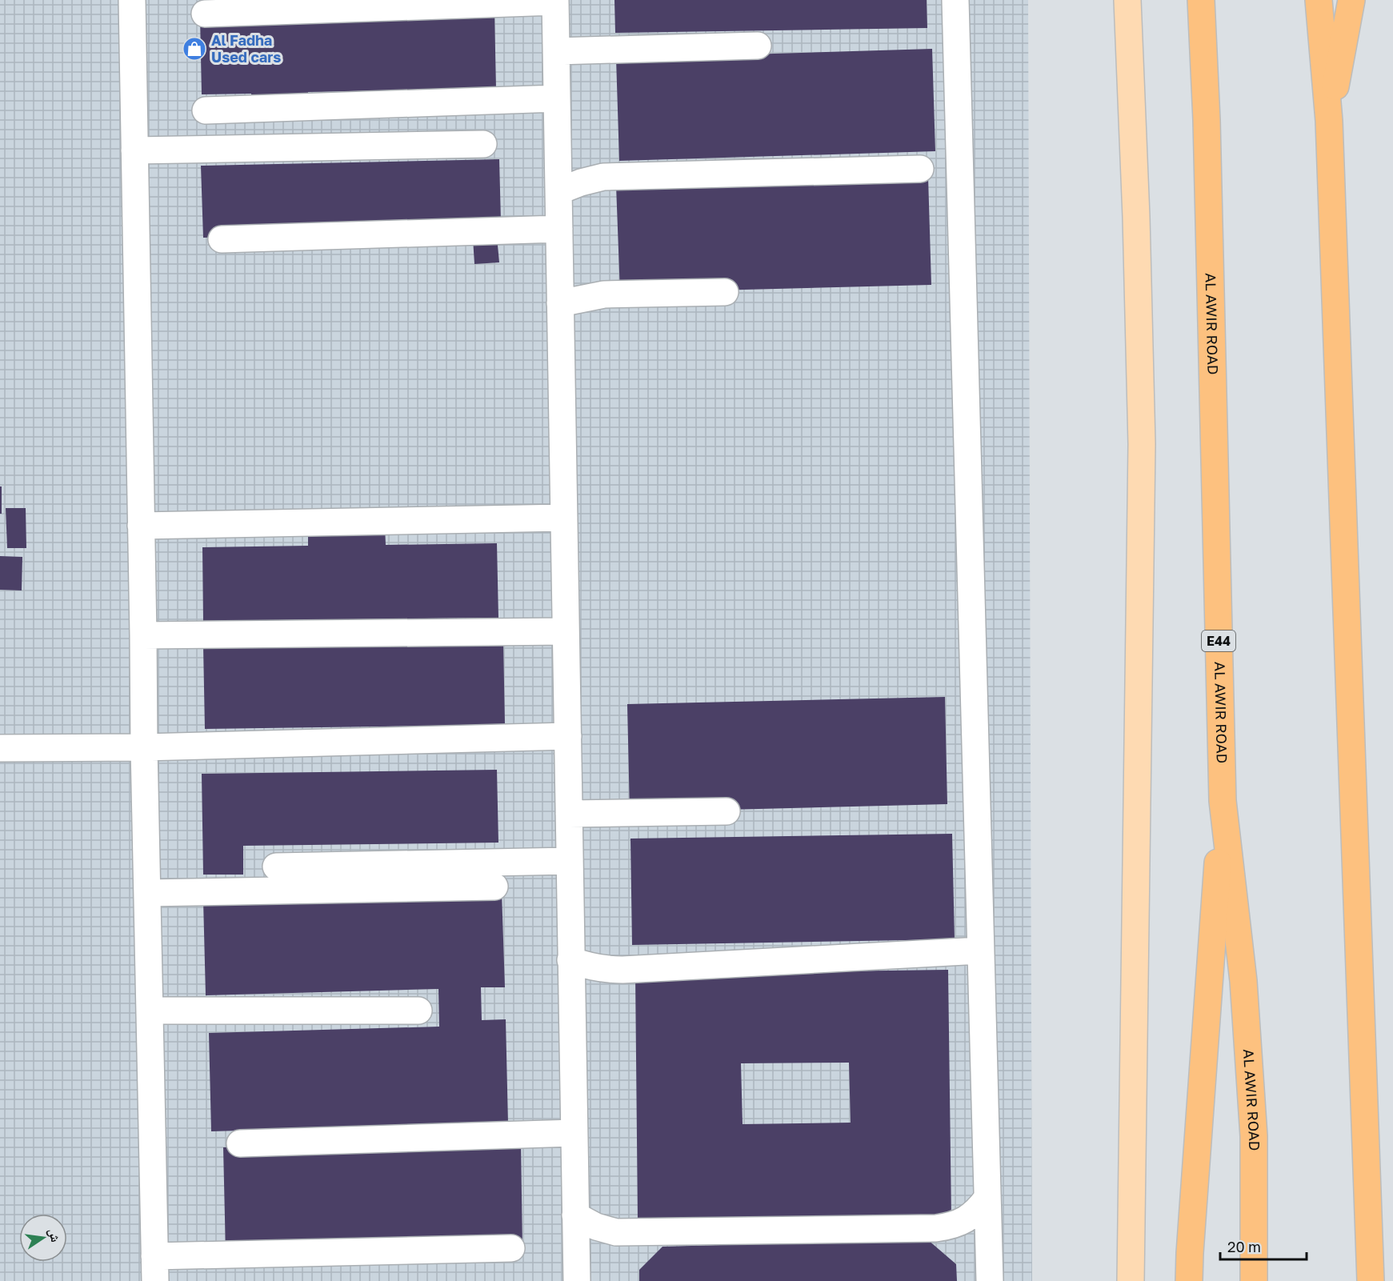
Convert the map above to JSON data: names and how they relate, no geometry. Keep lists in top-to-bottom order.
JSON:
{
  "streets": {
    "highway": ["AL AWIR ROAD", "E44"]
  },
  "places": {
    "shop": ["Al Fadha Used cars"]
  },
  "scale_bar": "20 m",
  "north": "right"
}
